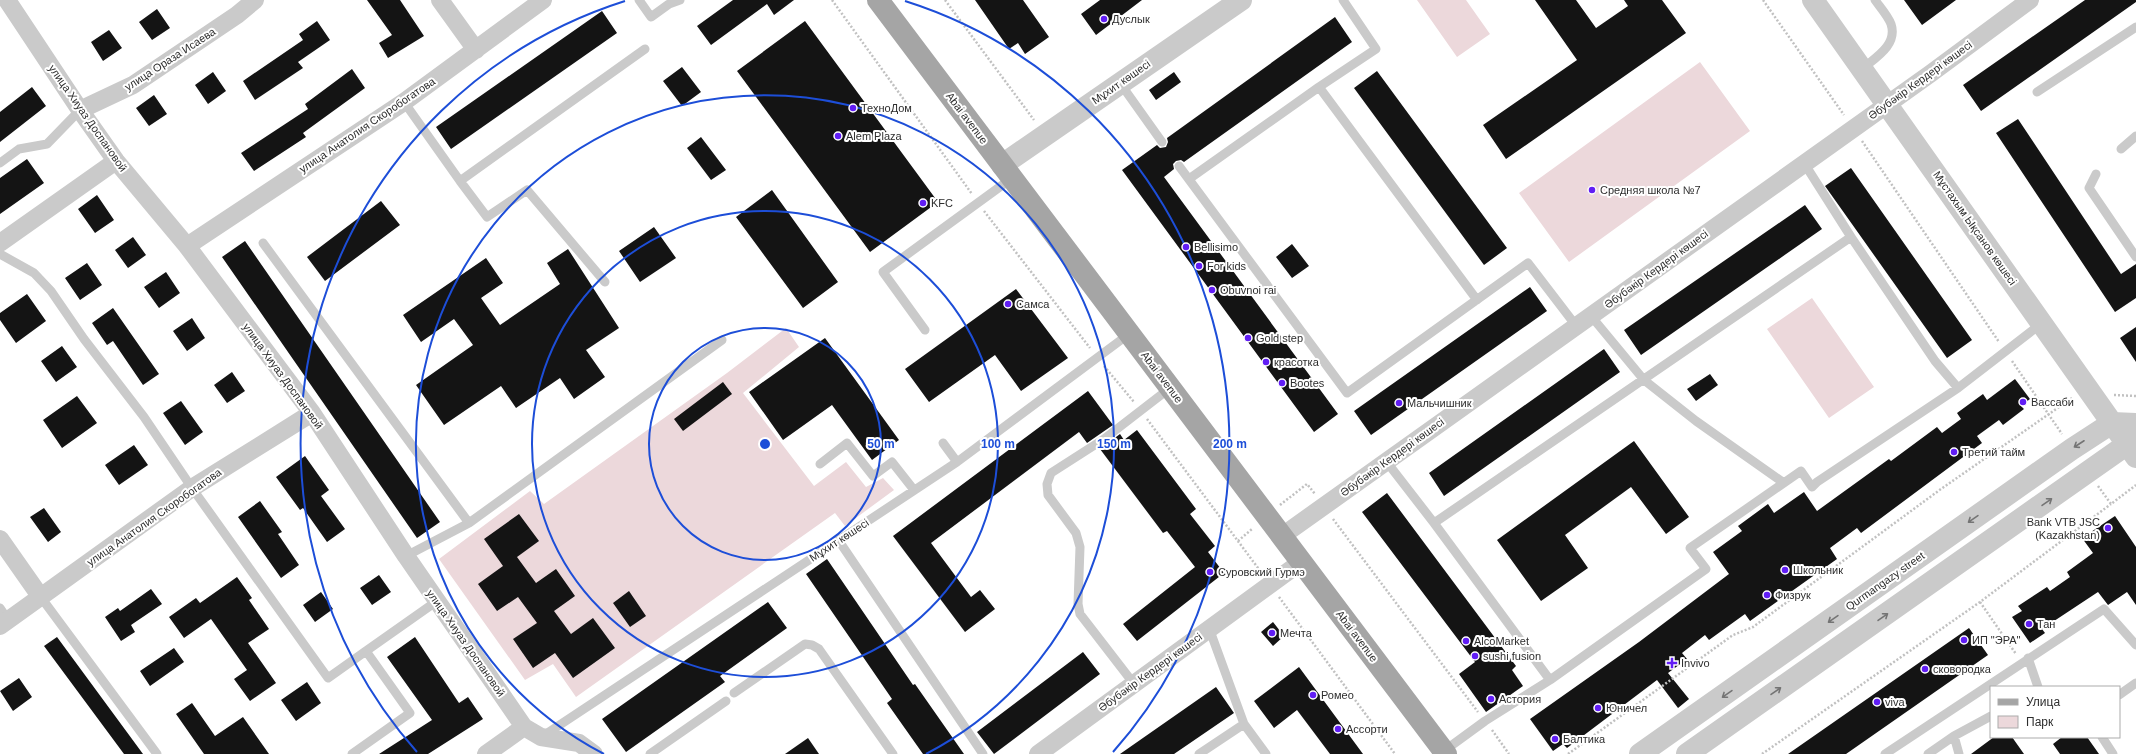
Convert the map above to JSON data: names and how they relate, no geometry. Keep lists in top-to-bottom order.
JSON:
{
  "streets": {
    "main road": ["Abai avenue"],
    "street": [
      "улица Ораза Исаева",
      "Әбубәкір Кердері көшесі",
      "Мұхит көшесі",
      "улица Хиуаз Доспановой",
      "улица Анатолия Скоробогатова",
      "Мұстахым Ықсанов көшесі",
      "Qurmangazy street"
    ]
  },
  "crossings": [
    ["улица Ораза Исаева", "улица Хиуаз Доспановой"],
    ["Әбубәкір Кердері көшесі", "Abai avenue"],
    ["Әбубәкір Кердері көшесі", "Мұстахым Ықсанов көшесі"],
    ["Мұхит көшесі", "улица Хиуаз Доспановой"],
    ["Мұхит көшесі", "Abai avenue"],
    ["улица Хиуаз Доспановой", "улица Анатолия Скоробогатова"],
    ["Мұстахым Ықсанов көшесі", "Qurmangazy street"]
  ],
  "places": {
    "other": [
      "Дуслык",
      "ТехноДом",
      "Alem Plaza",
      "Средняя школа №7",
      "KFC",
      "Bellisimo",
      "For kids",
      "Obuvnoi rai",
      "Самса",
      "Gold step",
      "красотка",
      "Bootes",
      "Вассаби",
      "Мальчишник",
      "Третий тайм",
      "Bank VTB JSC (Kazakhstan)",
      "Школьник",
      "Суровский Гурмэ",
      "Физрук",
      "Тан",
      "Мечта",
      "ИП \"ЭРА\"",
      "AlcoMarket",
      "sushi fusion",
      "сковородка",
      "Ромео",
      "Астория",
      "viva",
      "Юничел",
      "Ассорти",
      "Балтика"
    ],
    "health": ["Invivo"]
  },
  "legend": ["Улица", "Парк"],
  "rings": [
    "50 m",
    "100 m",
    "150 m",
    "200 m"
  ]
}
